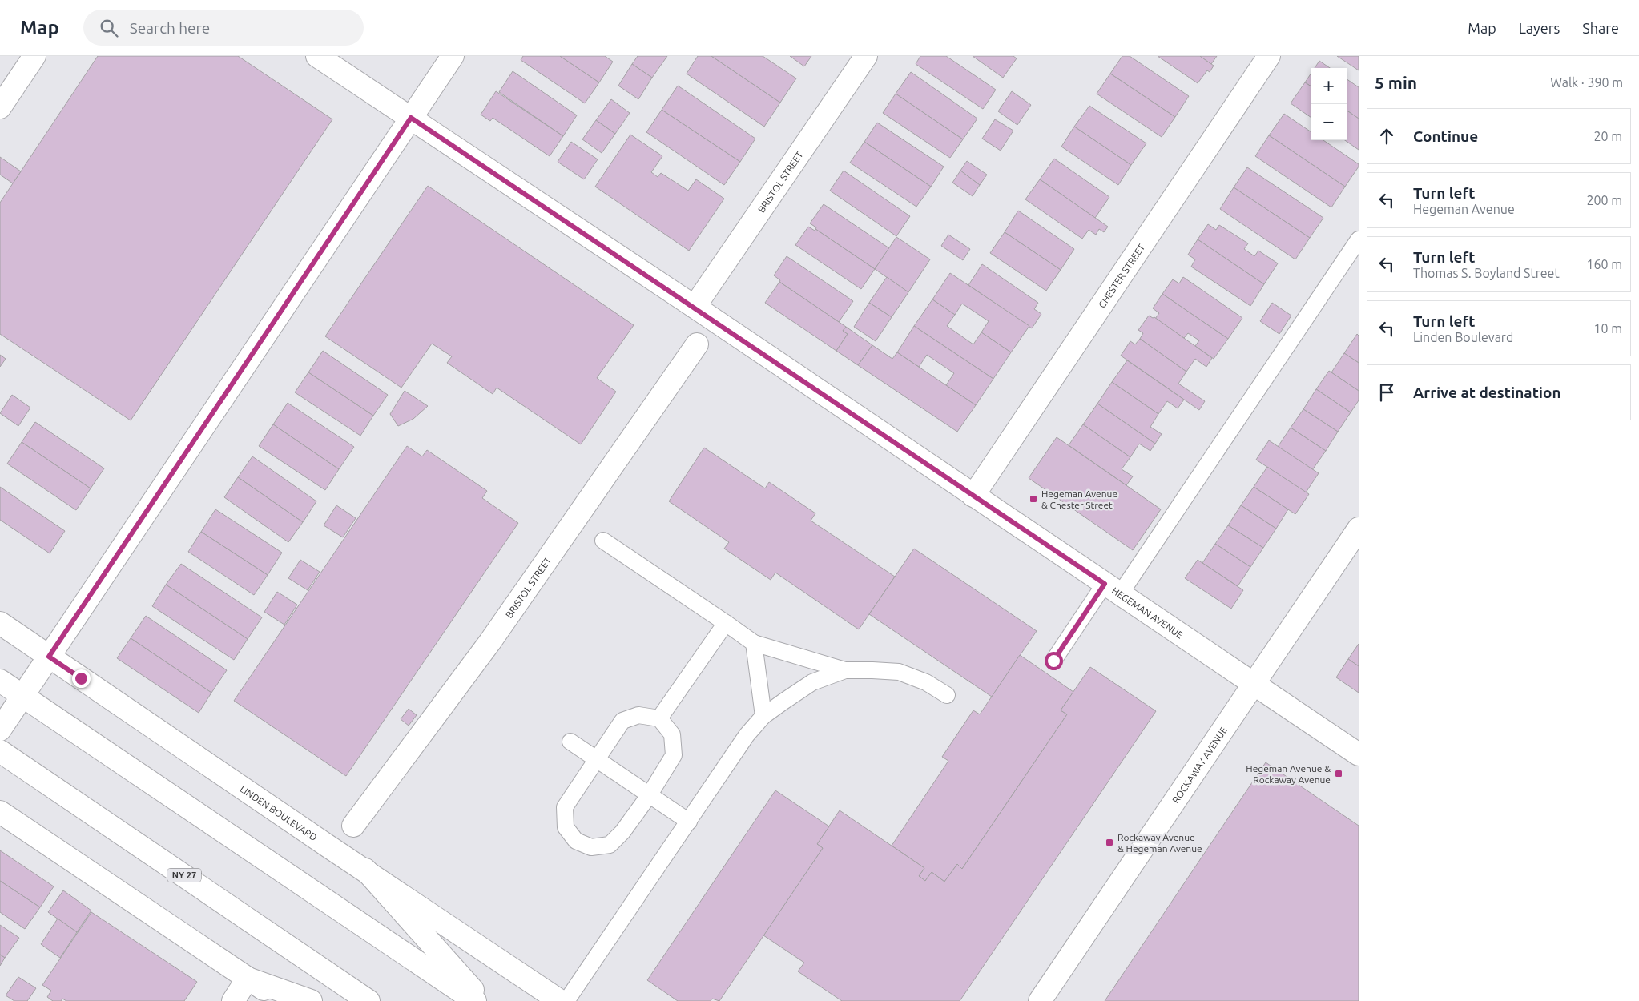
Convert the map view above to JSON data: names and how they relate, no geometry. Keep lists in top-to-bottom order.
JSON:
{
  "streets": {
    "main road": [
      "BRISTOL STREET",
      "CHESTER STREET",
      "HEGEMAN AVENUE",
      "ROCKAWAY AVENUE",
      "LINDEN BOULEVARD",
      "NY 27"
    ]
  },
  "crossings": [
    ["BRISTOL STREET", "HEGEMAN AVENUE"],
    ["CHESTER STREET", "HEGEMAN AVENUE"],
    ["HEGEMAN AVENUE", "ROCKAWAY AVENUE"]
  ],
  "places": {
    "transit": ["Hegeman Avenue & Chester Street", "Hegeman Avenue & Rockaway Avenue", "Rockaway Avenue & Hegeman Avenue"]
  },
  "page": {
    "header": "Map",
    "search": "Search here",
    "nav": ["Map", "Layers", "Share"],
    "heading": ["5 min", "Walk · 390 m"],
    "map_buttons": ["+", "−"],
    "list": [
      ["Continue", "20 m"],
      ["Turn left", "Hegeman Avenue", "200 m"],
      ["Turn left", "Thomas S. Boyland Street", "160 m"],
      ["Turn left", "Linden Boulevard", "10 m"],
      "Arrive at destination"
    ]
  }
}
